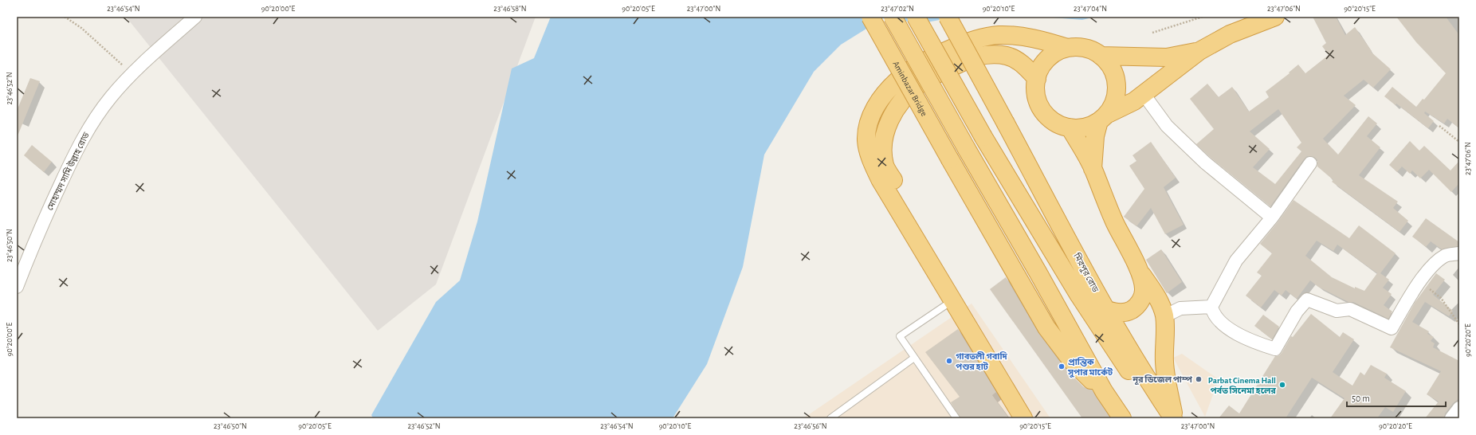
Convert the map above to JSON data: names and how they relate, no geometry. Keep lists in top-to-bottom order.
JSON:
{
  "streets": {
    "highway": ["Aminbazar Bridge", "মিরপুর রোড"],
    "street": ["মোহাম্মদ সামি উল্লাহ রোড"]
  },
  "places": [
    "গাবতলী গবাদি পশুর হাট",
    "প্রান্তিক সুপার মার্কেট",
    "নূর ডিজেল পাম্প",
    "Parbat Cinema Hall পর্বত সিনেমা হলের"
  ],
  "scale_bar": "50 m",
  "coordinates": [
    "23°46'54\"N",
    "90°20'00\"E",
    "23°46'58\"N",
    "90°20'05\"E",
    "23°47'00\"N",
    "23°47'02\"N",
    "90°20'10\"E",
    "23°47'04\"N",
    "23°47'06\"N",
    "90°20'15\"E",
    "23°46'52\"N",
    "23°46'50\"N",
    "90°20'20\"E",
    "23°46'56\"N"
  ]
}
